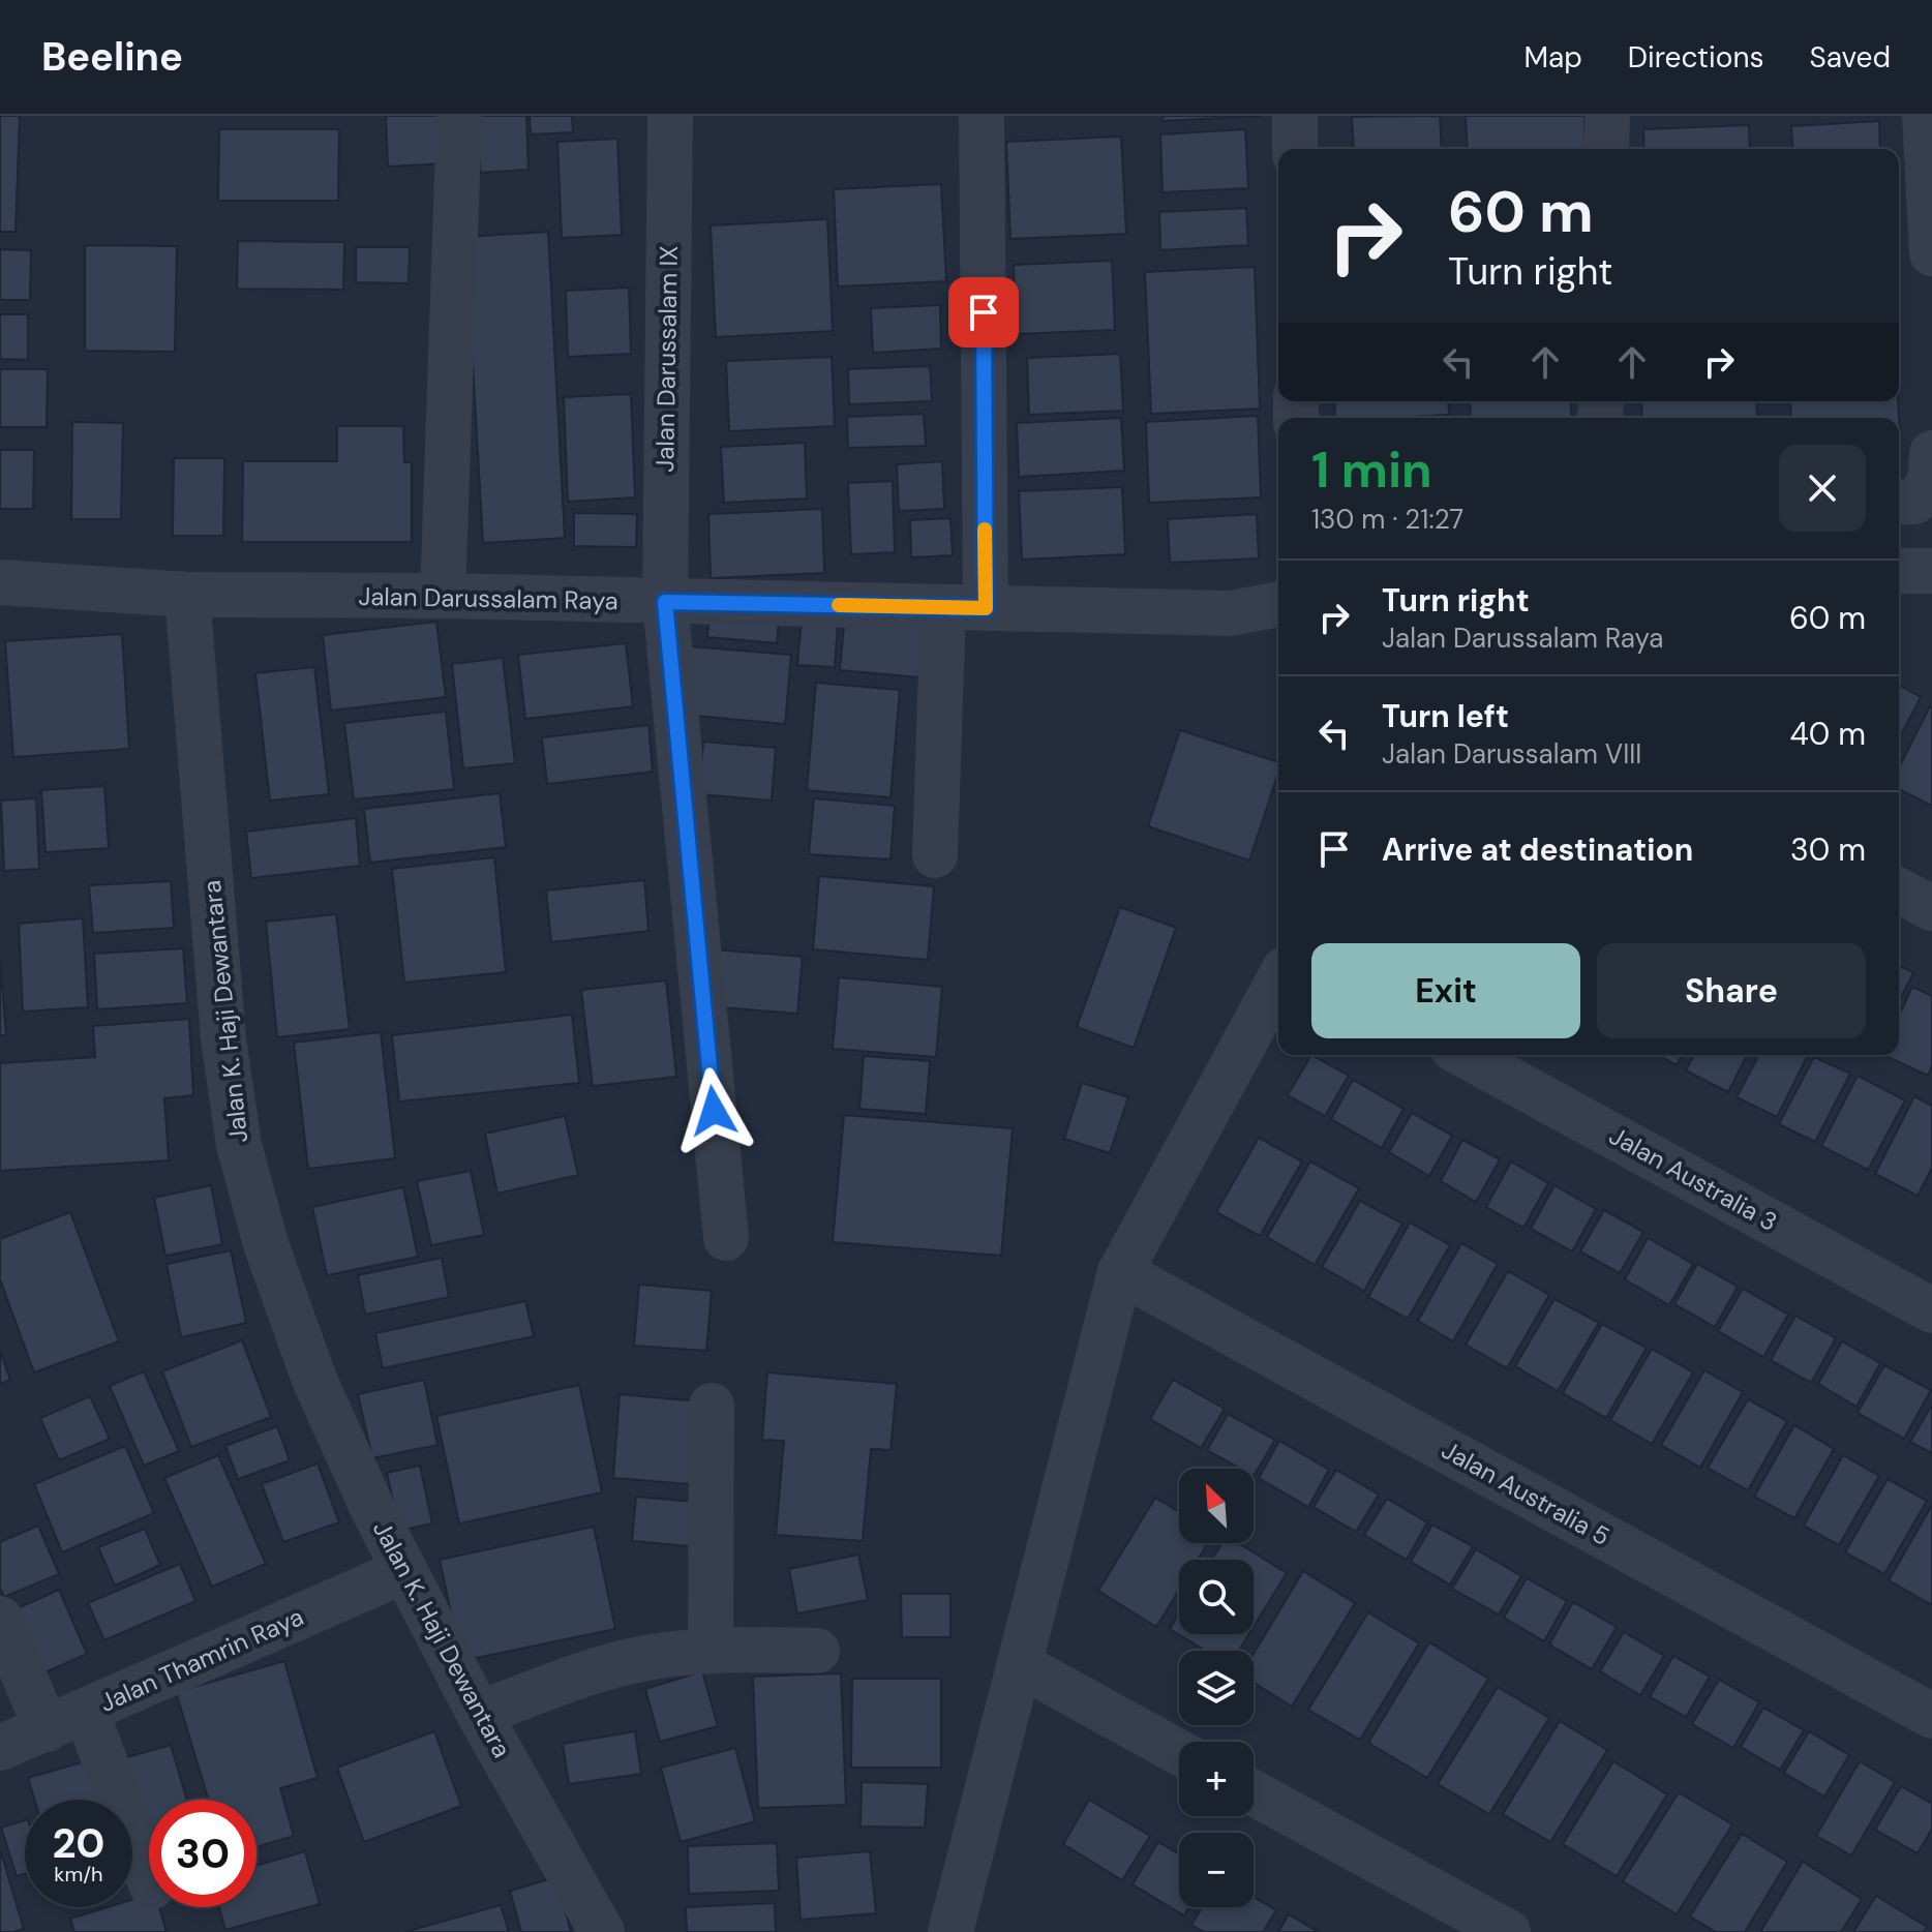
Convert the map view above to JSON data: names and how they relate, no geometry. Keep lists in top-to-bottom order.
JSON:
{
  "streets": {
    "street": [
      "Jalan Darussalam IX",
      "Jalan Darussalam Raya",
      "Jalan K. Haji Dewantara",
      "Jalan Australia 3",
      "Jalan Australia 5",
      "Jalan Thamrin Raya"
    ]
  },
  "crossings": [
    ["Jalan Darussalam IX", "Jalan Darussalam Raya"],
    ["Jalan Darussalam Raya", "Jalan K. Haji Dewantara"],
    ["Jalan K. Haji Dewantara", "Jalan Thamrin Raya"]
  ],
  "north": "top left",
  "page": {
    "header": "Beeline",
    "nav": ["Map", "Directions", "Saved"],
    "turn": ["60 m", "Turn right"],
    "heading": ["1 min", "130 m · 21:27"],
    "list": [
      {
        "name": "Turn right",
        "note": "Jalan Darussalam Raya",
        "value": "60 m"
      },
      {
        "name": "Turn left",
        "note": "Jalan Darussalam VIII",
        "value": "40 m"
      },
      {
        "name": "Arrive at destination",
        "value": "30 m"
      }
    ],
    "buttons": ["Exit", "Share"],
    "map_buttons": ["+", "−"],
    "speed": "20 km/h",
    "limit": "30"
  }
}
